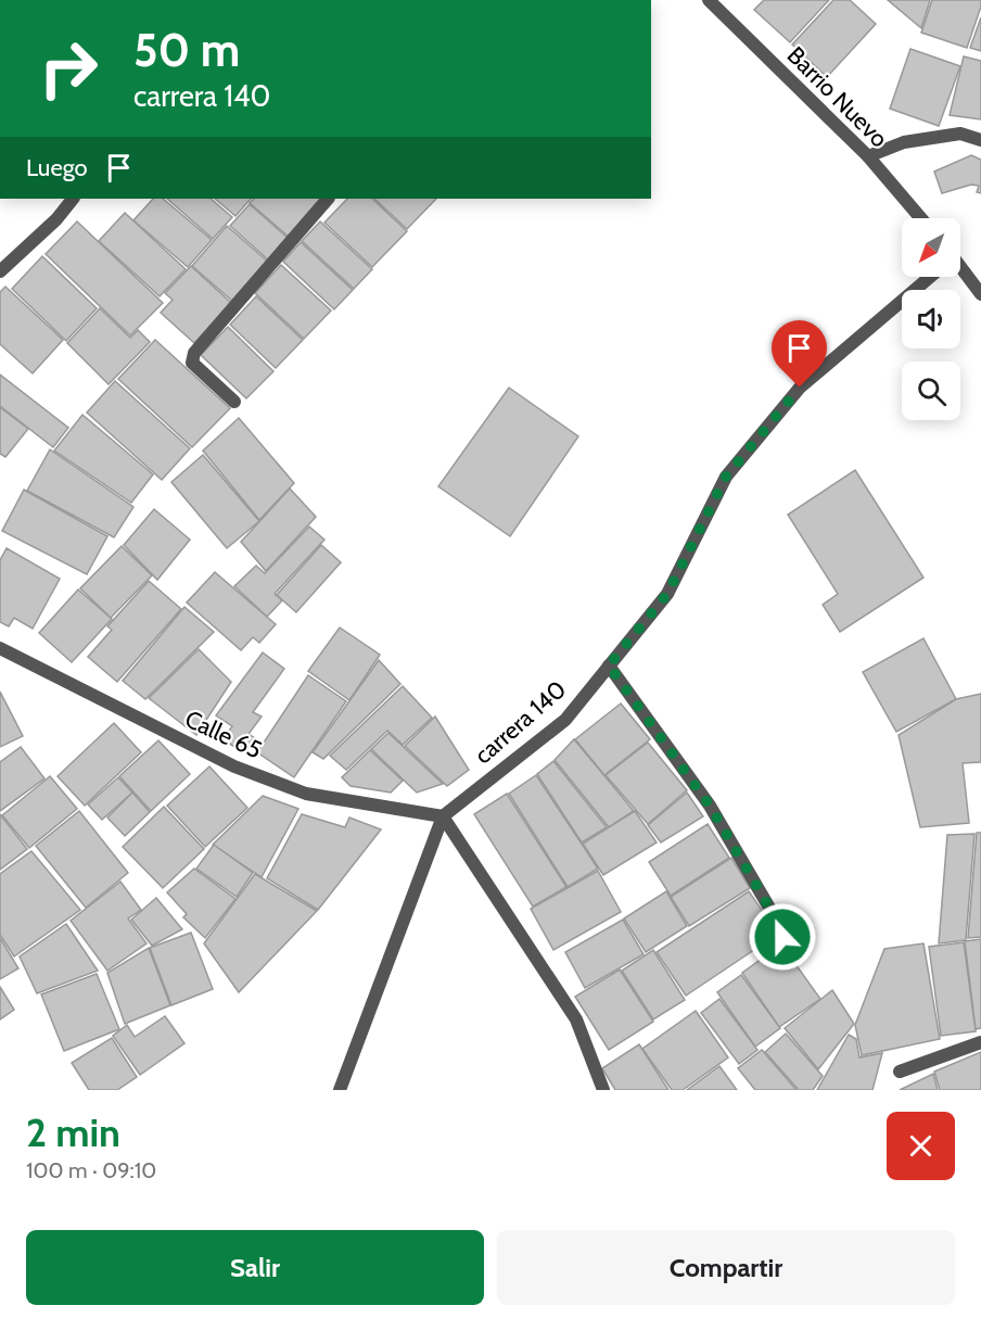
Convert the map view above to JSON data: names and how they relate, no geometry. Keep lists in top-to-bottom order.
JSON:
{
  "streets": {
    "street": ["Barrio Nuevo", "carrera 140", "Calle 65"]
  },
  "crossings": [
    ["carrera 140", "Calle 65"]
  ],
  "north": "bottom left",
  "page": {
    "turn": ["50 m", "carrera 140"],
    "then": "Luego",
    "heading": ["2 min", "100 m · 09:10"],
    "buttons": ["Salir", "Compartir"]
  }
}
